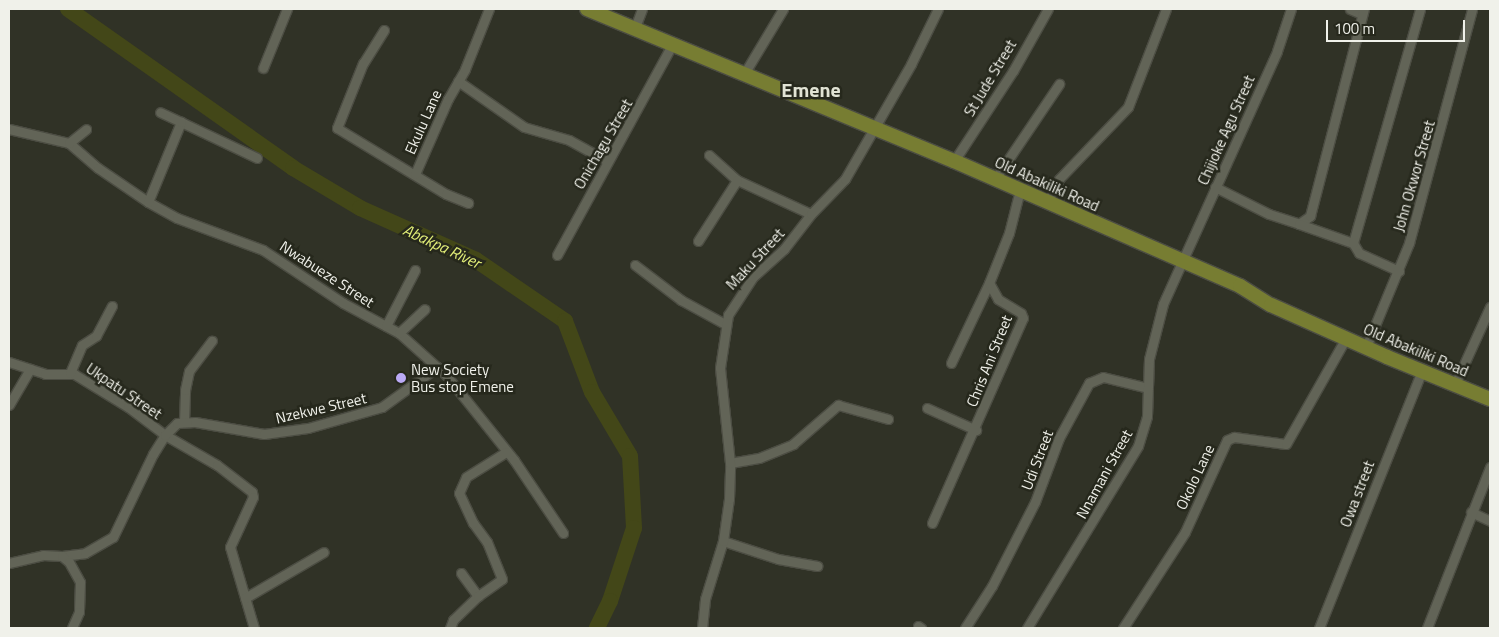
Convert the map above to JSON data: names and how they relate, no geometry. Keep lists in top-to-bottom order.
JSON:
{
  "streets": {
    "main road": ["Old Abakiliki Road"],
    "street": [
      "St Jude Street",
      "Ekulu Lane",
      "Chijioke Agu Street",
      "Onichagu Street",
      "John Okwor Street",
      "Maku Street",
      "Nwabueze Street",
      "Chris Ani Street",
      "Ukpatu Street",
      "Nzekwe Street",
      "Udi Street",
      "Nnamani Street",
      "Okolo Lane",
      "Owa street"
    ]
  },
  "crossings": [
    ["St Jude Street", "Old Abakiliki Road"],
    ["Ekulu Lane", "Onichagu Street"],
    ["Chijioke Agu Street", "Old Abakiliki Road"],
    ["Chijioke Agu Street", "Nnamani Street"],
    ["Onichagu Street", "Old Abakiliki Road"],
    ["John Okwor Street", "Old Abakiliki Road"],
    ["Old Abakiliki Road", "Maku Street"],
    ["Old Abakiliki Road", "Nnamani Street"],
    ["Old Abakiliki Road", "Okolo Lane"],
    ["Old Abakiliki Road", "Owa street"],
    ["Nwabueze Street", "Nzekwe Street"],
    ["Udi Street", "Nnamani Street"]
  ],
  "districts": ["Emene"],
  "water": ["Abakpa River"],
  "places": ["New Society Bus stop Emene"],
  "scale_bar": "100 m"
}
